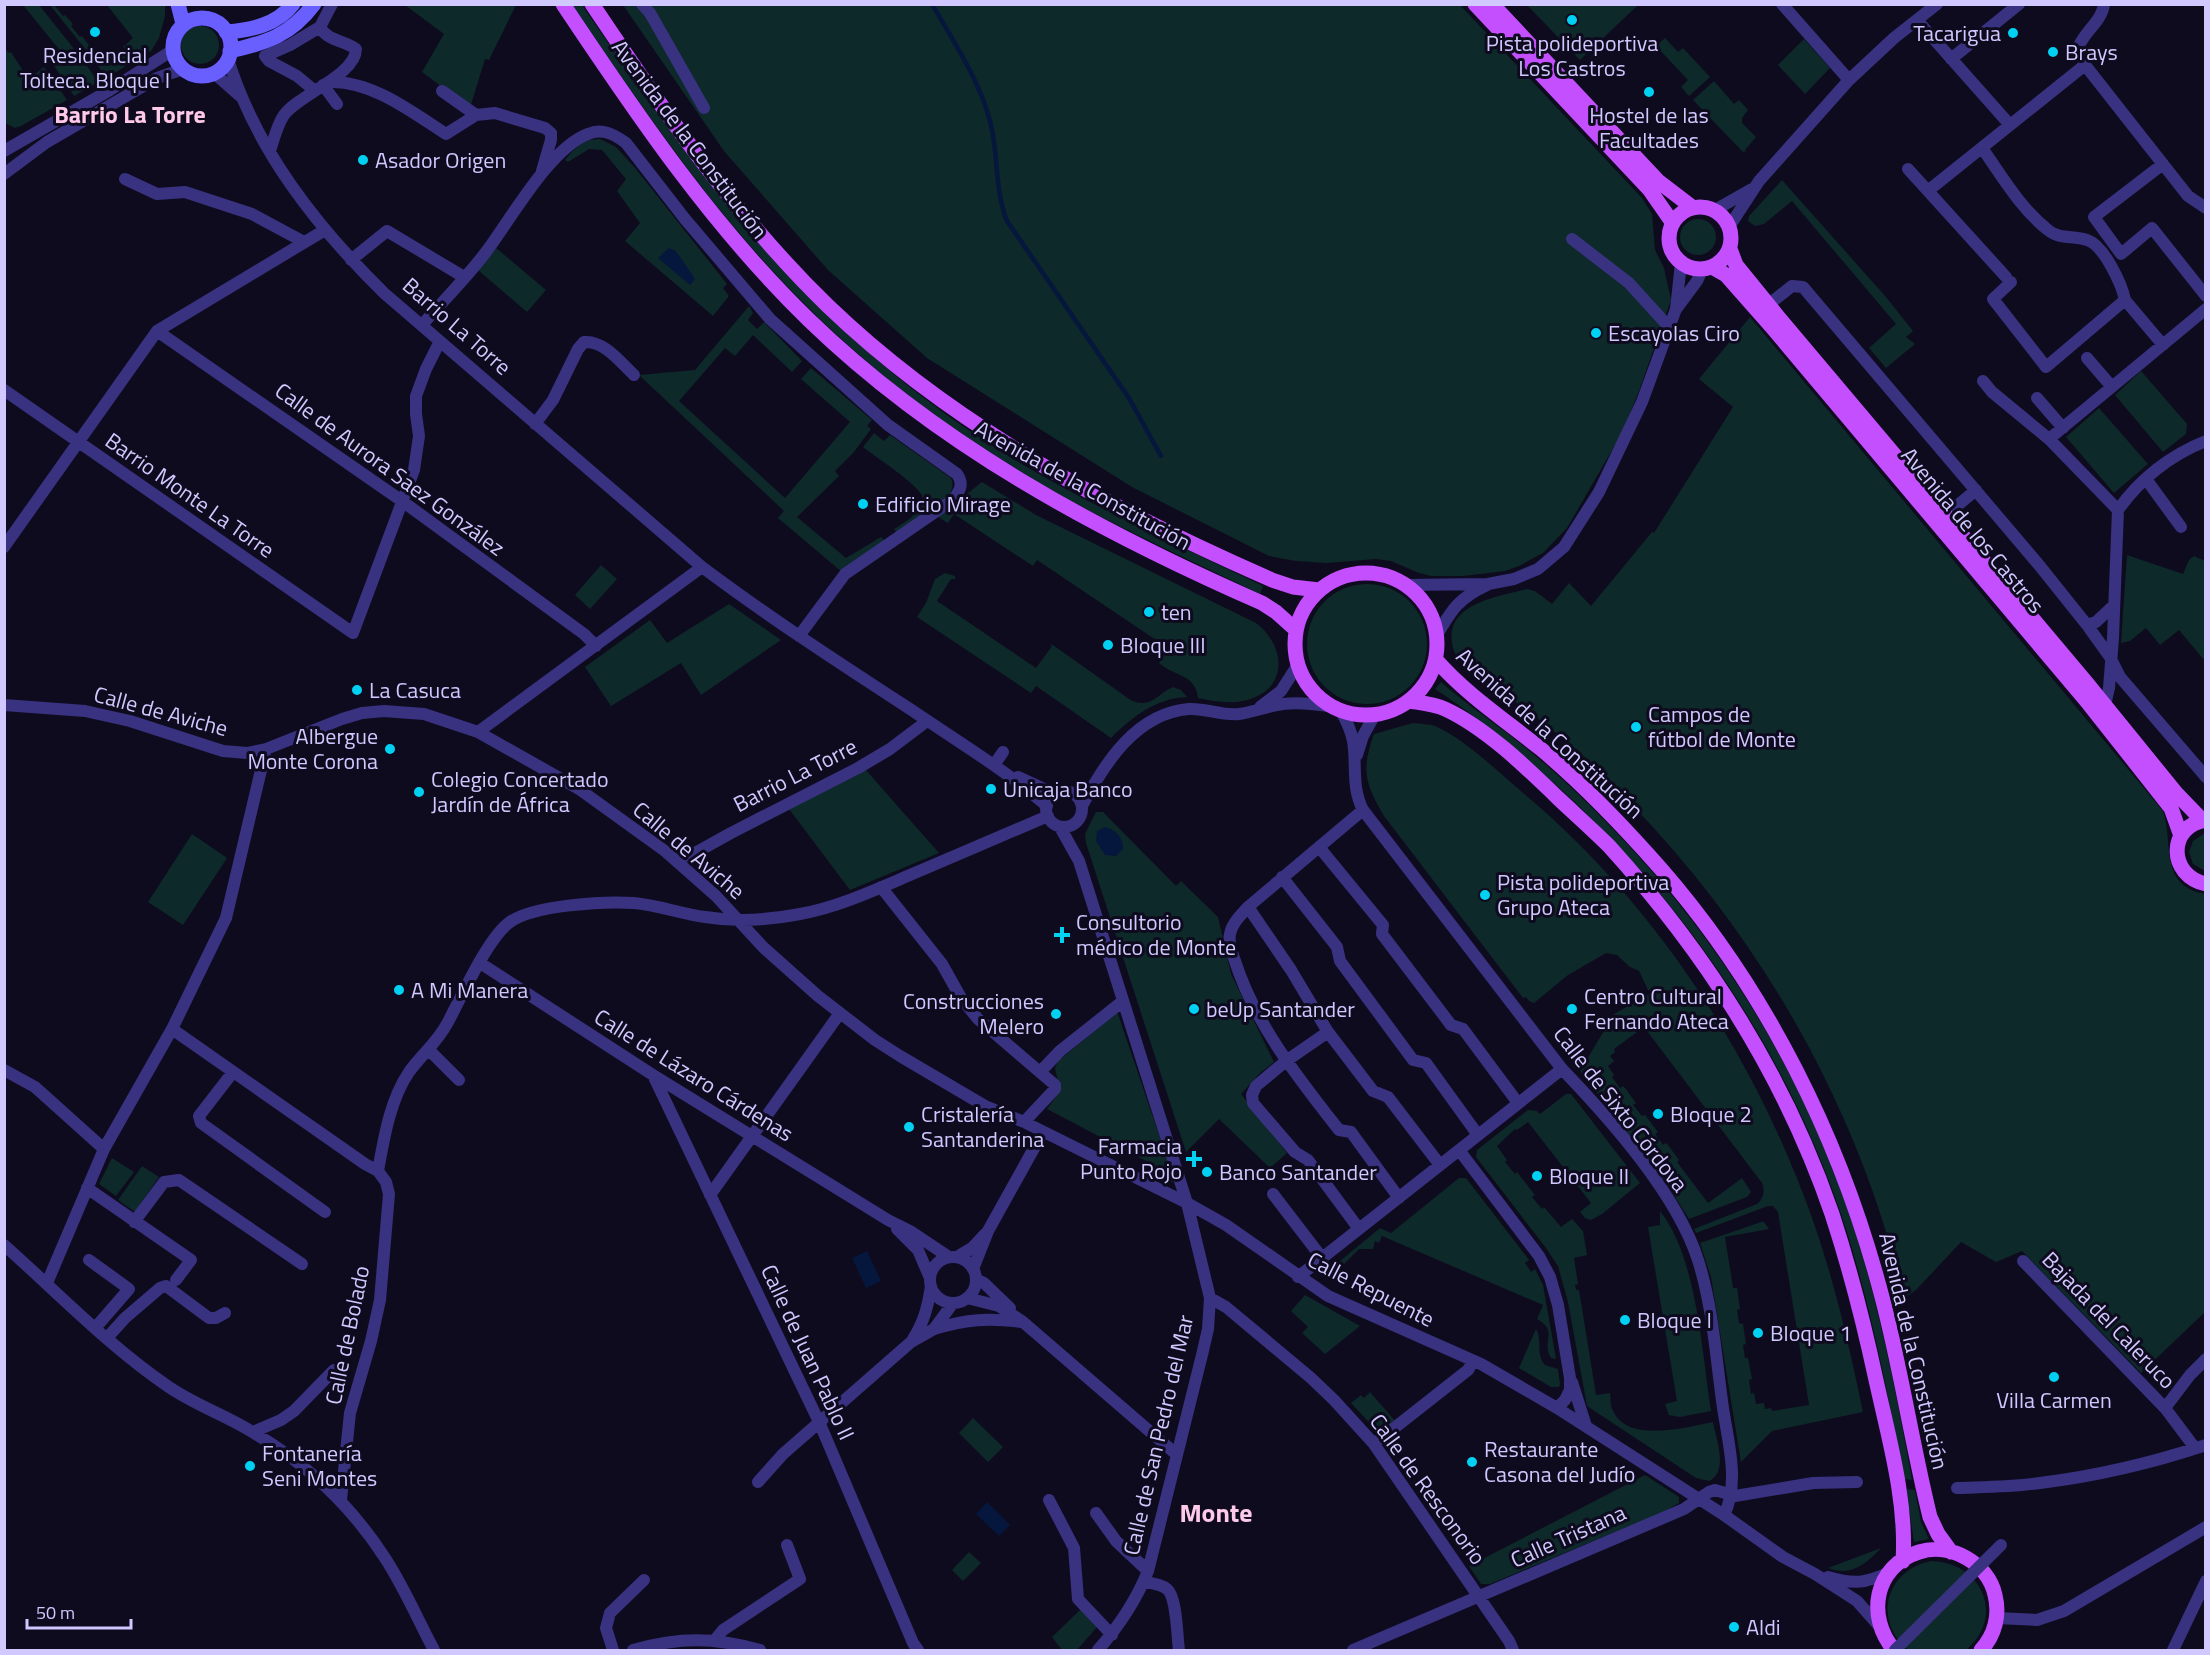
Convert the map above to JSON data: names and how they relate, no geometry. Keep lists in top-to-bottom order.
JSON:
{
  "streets": {
    "main road": ["Avenida de la Constitución", "Barrio La Torre", "Avenida de los Castros"],
    "street": [
      "Calle de Aurora Saez González",
      "Barrio Monte La Torre",
      "Calle de Aviche",
      "Calle de Lázaro Cárdenas",
      "Calle de Sixto Córdova",
      "Calle Repuente",
      "Bajada del Caleruco",
      "Calle de Bolado",
      "Calle de Juan Pablo II",
      "Calle de San Pedro del Mar",
      "Calle de Resconorio",
      "Calle Tristana"
    ]
  },
  "crossings": [
    ["Avenida de la Constitución", "Calle de Sixto Córdova"],
    ["Barrio La Torre", "Calle de Aviche"],
    ["Calle de Aurora Saez González", "Barrio Monte La Torre"],
    ["Calle de Aviche", "Calle de Lázaro Cárdenas"],
    ["Calle de Aviche", "Calle Repuente"],
    ["Calle de Lázaro Cárdenas", "Calle de Juan Pablo II"],
    ["Calle de Sixto Córdova", "Calle Repuente"],
    ["Calle Repuente", "Calle de San Pedro del Mar"],
    ["Calle Repuente", "Calle Tristana"],
    ["Calle de San Pedro del Mar", "Calle de Resconorio"],
    ["Calle de Resconorio", "Calle Tristana"]
  ],
  "districts": ["Barrio La Torre", "Monte"],
  "places": {
    "other": [
      "Pista polideportiva Los Castros",
      "Residencial Tolteca. Bloque I",
      "Tacarigua",
      "Brays",
      "Hostel de las Facultades",
      "Asador Origen",
      "Escayolas Ciro",
      "Edificio Mirage",
      "ten",
      "Bloque III",
      "La Casuca",
      "Campos de fútbol de Monte",
      "Albergue Monte Corona",
      "Unicaja Banco",
      "Colegio Concertado Jardín de África",
      "Pista polideportiva Grupo Ateca",
      "A Mi Manera",
      "beUp Santander",
      "Centro Cultural Fernando Ateca",
      "Construcciones Melero",
      "Bloque 2",
      "Cristalería Santanderina",
      "Banco Santander",
      "Bloque II",
      "Bloque I",
      "Bloque 1",
      "Villa Carmen",
      "Restaurante Casona del Judío",
      "Fontanería Seni Montes",
      "Aldi"
    ],
    "health": ["Consultorio médico de Monte", "Farmacia Punto Rojo"]
  },
  "scale_bar": "50 m"
}
